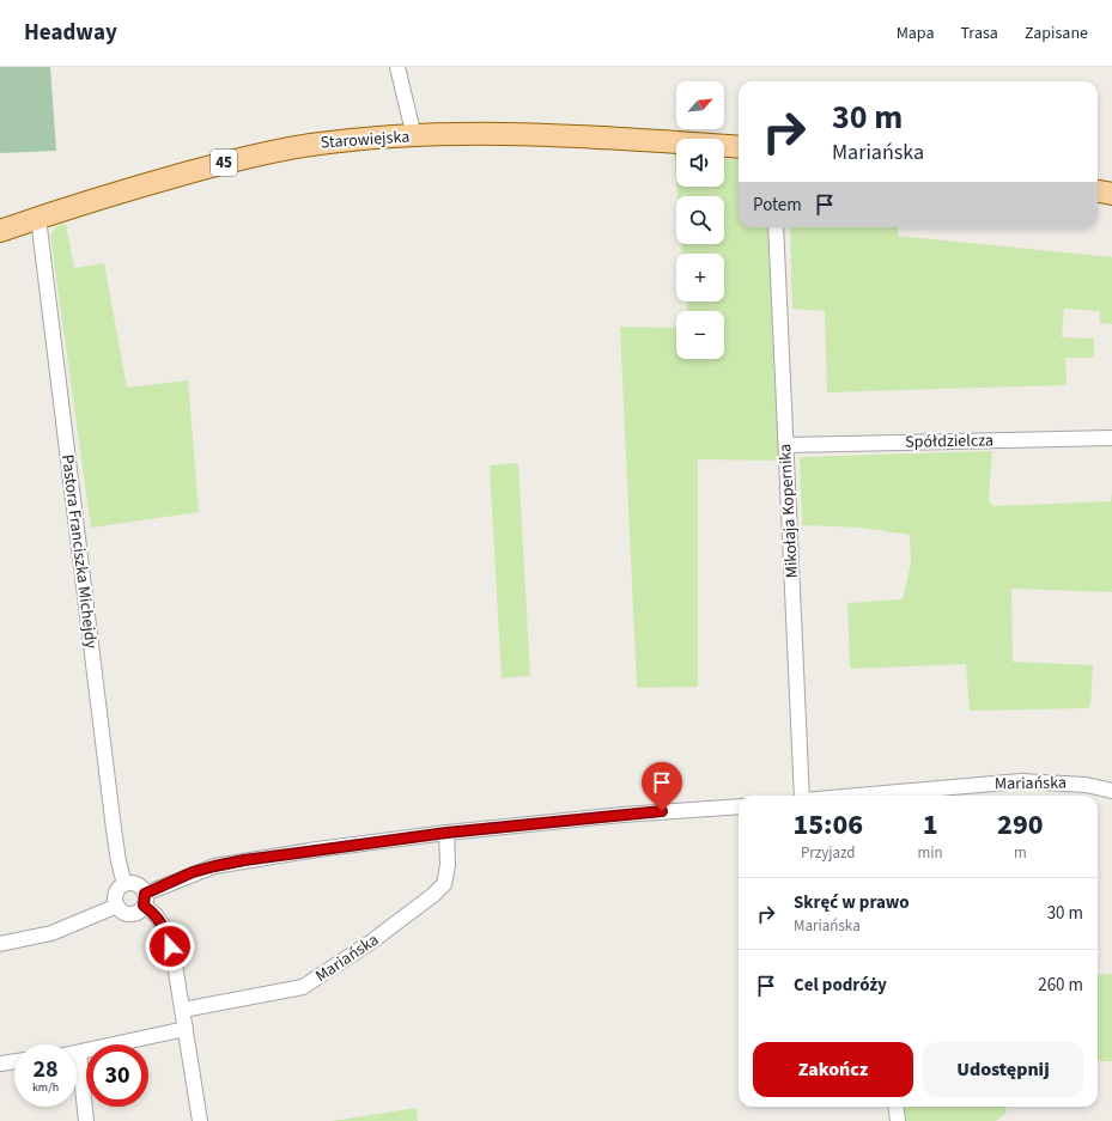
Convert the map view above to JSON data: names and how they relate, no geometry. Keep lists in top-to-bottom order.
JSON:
{
  "streets": {
    "main road": ["Starowiejska", "45"],
    "street": [
      "Spółdzielcza",
      "Mikołaja Kopernika",
      "Pastora Franciszka Michejdy",
      "Mariańska"
    ]
  },
  "crossings": [
    ["Starowiejska", "Pastora Franciszka Michejdy"],
    ["Spółdzielcza", "Mikołaja Kopernika"]
  ],
  "north": "top right",
  "page": {
    "header": "Headway",
    "nav": ["Mapa", "Trasa", "Zapisane"],
    "map_buttons": ["+", "−"],
    "turn": ["30 m", "Mariańska"],
    "then": "Potem",
    "eta": [
      "15:06",
      "Przyjazd",
      "1",
      "min",
      "290",
      "m"
    ],
    "list": [
      {
        "name": "Skręć w prawo",
        "note": "Mariańska",
        "value": "30 m"
      },
      {
        "name": "Cel podróży",
        "value": "260 m"
      }
    ],
    "buttons": ["Zakończ", "Udostępnij"],
    "speed": "28 km/h",
    "limit": "30"
  }
}
